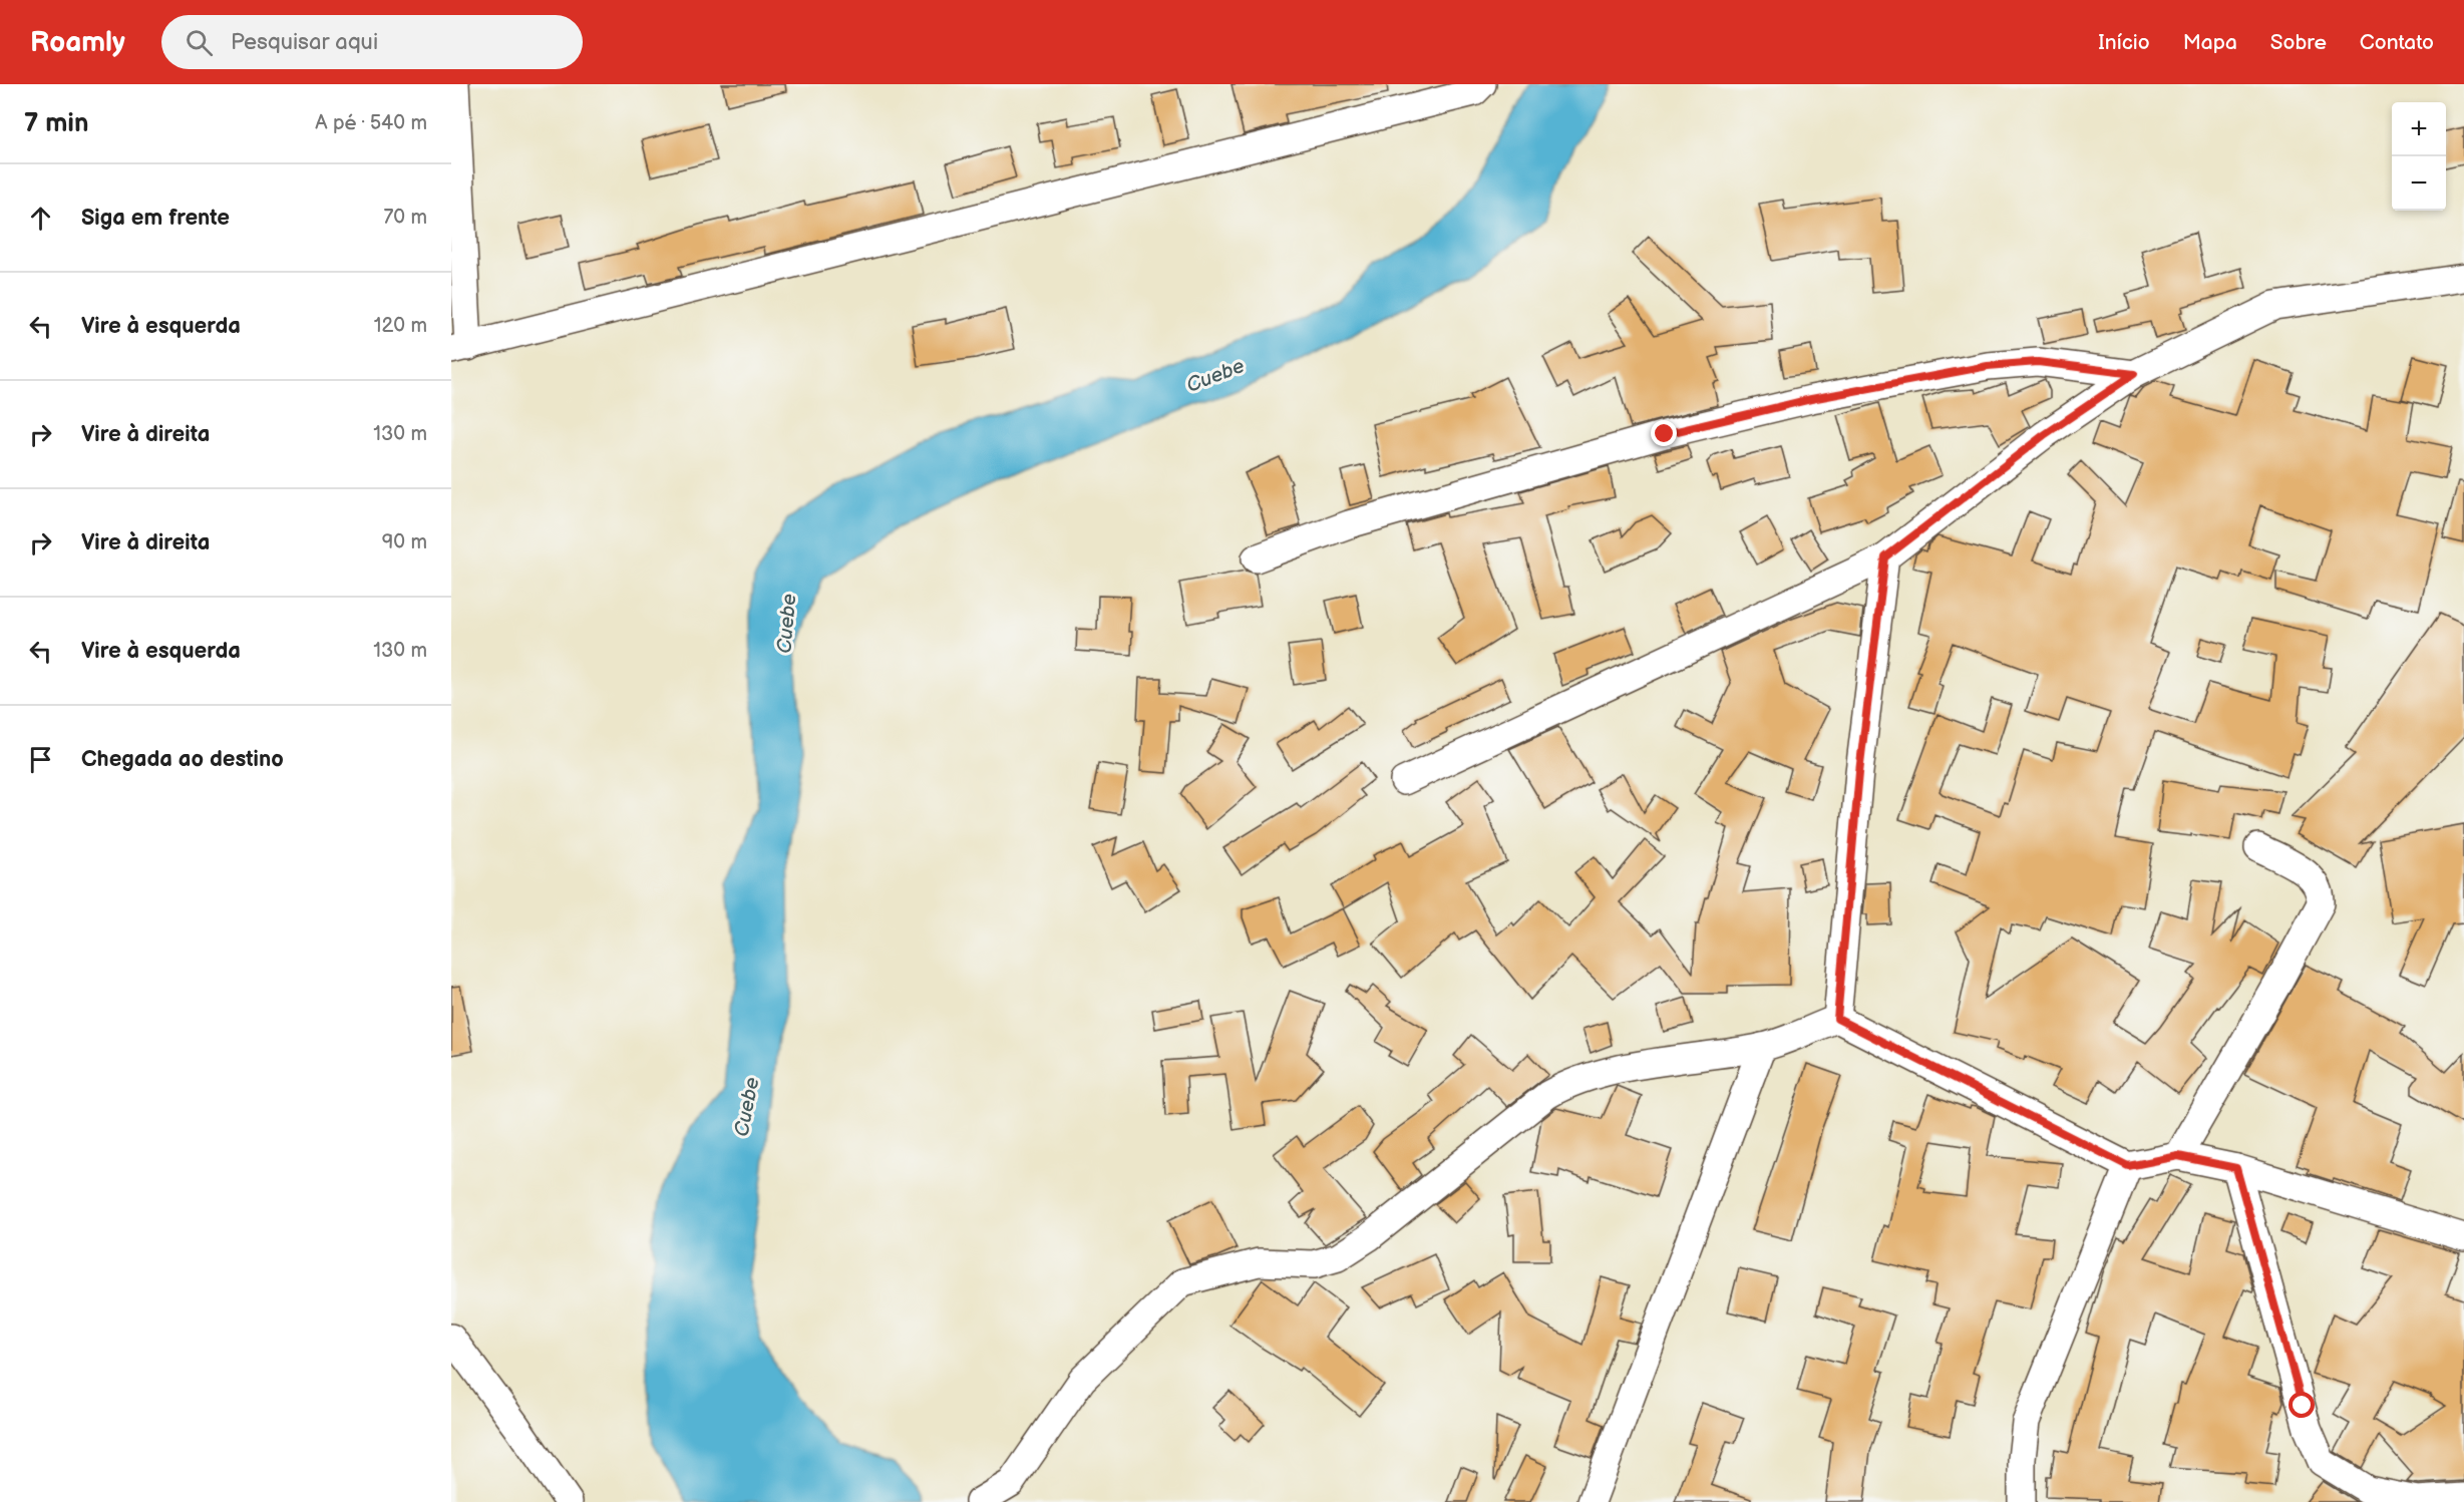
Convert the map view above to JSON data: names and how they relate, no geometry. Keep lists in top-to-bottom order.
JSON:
{
  "water": ["Cuebe"],
  "page": {
    "header": "Roamly",
    "search": "Pesquisar aqui",
    "nav": [
      "Início",
      "Mapa",
      "Sobre",
      "Contato"
    ],
    "heading": ["7 min", "A pé · 540 m"],
    "map_buttons": ["+", "−"],
    "list": [
      ["Siga em frente", "70 m"],
      ["Vire à esquerda", "120 m"],
      ["Vire à direita", "130 m"],
      ["Vire à direita", "90 m"],
      ["Vire à esquerda", "130 m"],
      "Chegada ao destino"
    ]
  }
}
